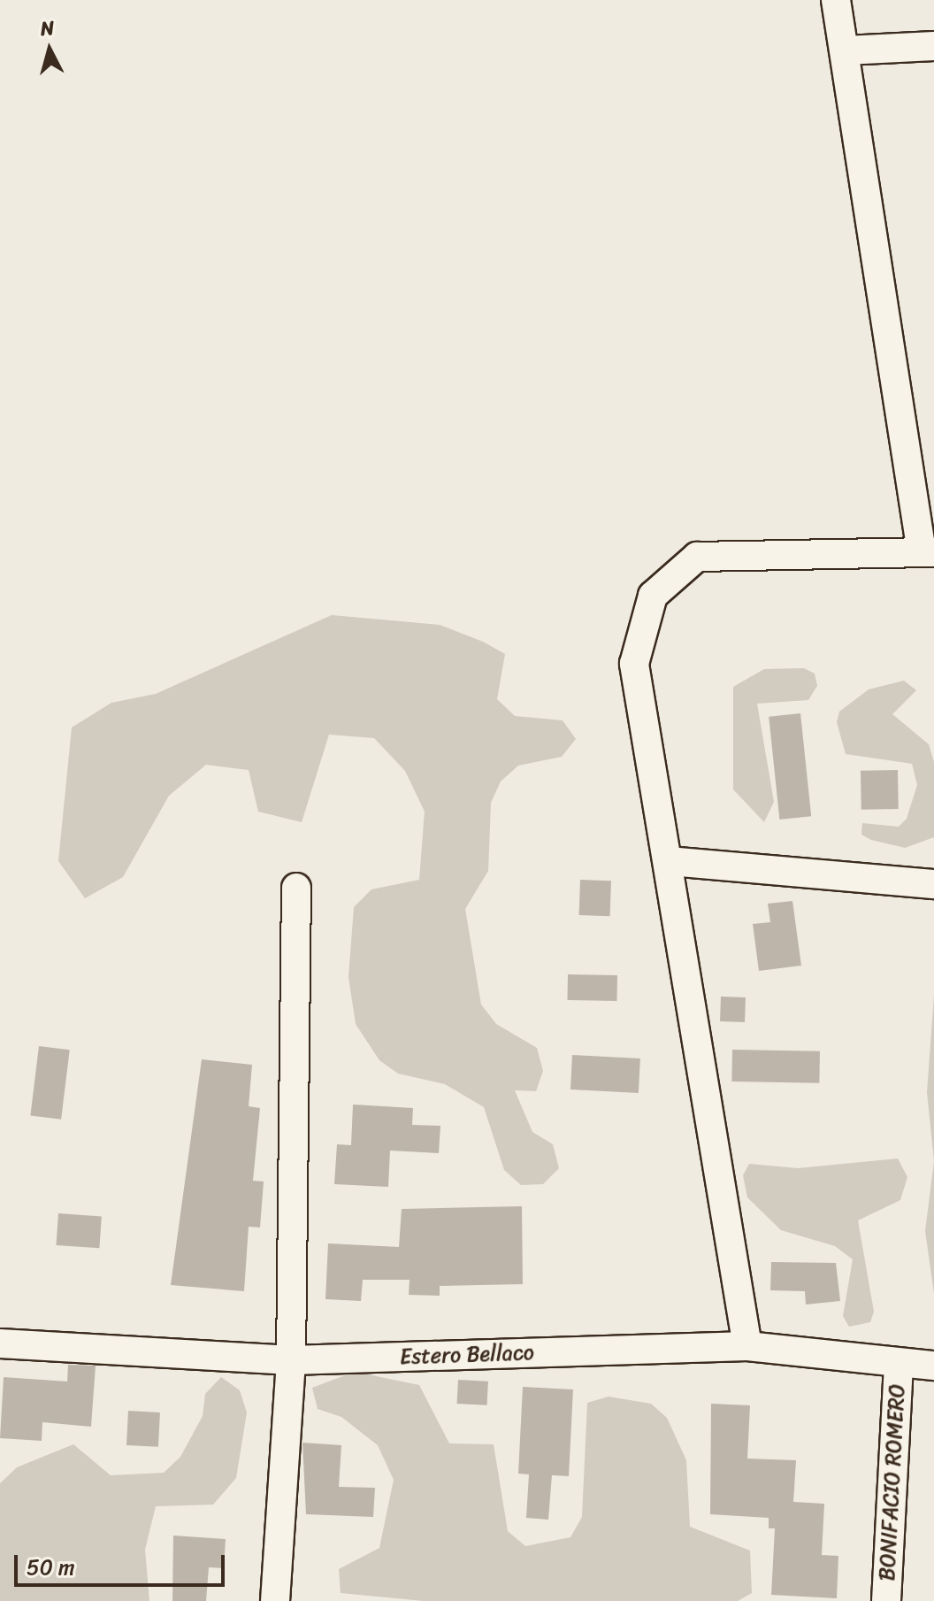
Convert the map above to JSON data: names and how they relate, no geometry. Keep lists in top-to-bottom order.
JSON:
{
  "streets": {
    "street": ["Estero Bellaco", "BONIFACIO ROMERO"]
  },
  "crossings": [
    ["Estero Bellaco", "BONIFACIO ROMERO"]
  ],
  "scale_bar": "50 m",
  "north": "top"
}
